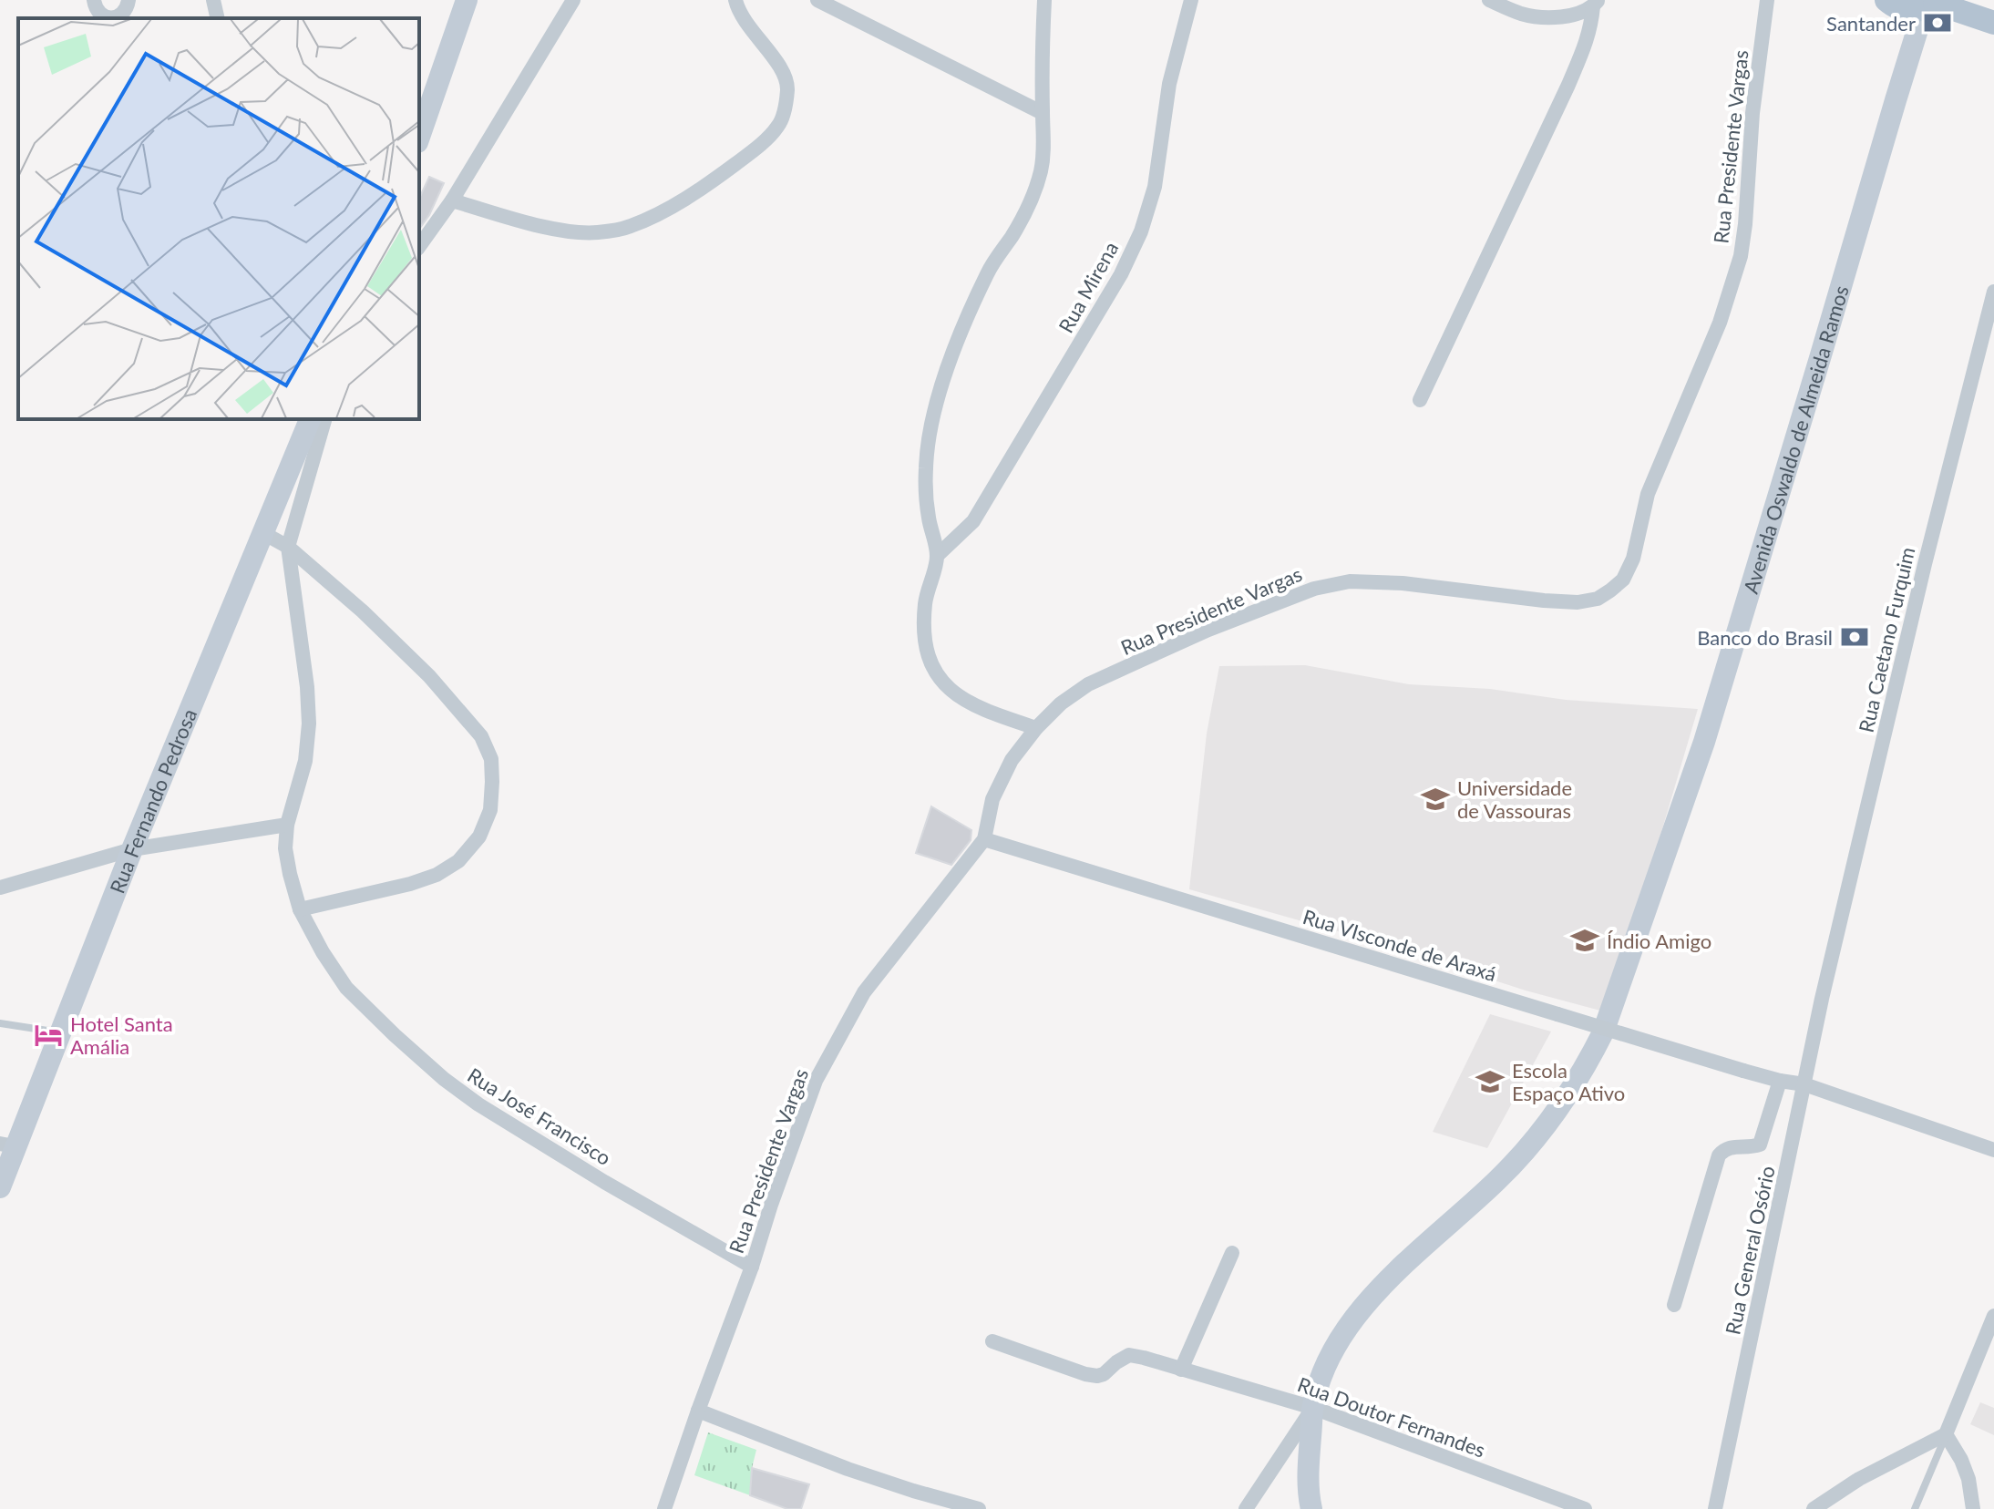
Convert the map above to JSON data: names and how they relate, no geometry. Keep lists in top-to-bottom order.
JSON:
{
  "streets": {
    "street": [
      "Rua Presidente Vargas",
      "Rua Mirena",
      "Avenida Oswaldo de Almeida Ramos",
      "Rua Caetano Furquim",
      "Rua Fernando Pedrosa",
      "Rua VIsconde de Araxá",
      "Rua José Francisco",
      "Rua General Osório",
      "Rua Doutor Fernandes"
    ]
  },
  "crossings": [
    ["Rua Presidente Vargas", "Rua VIsconde de Araxá"],
    ["Rua Presidente Vargas", "Rua José Francisco"],
    ["Avenida Oswaldo de Almeida Ramos", "Rua Doutor Fernandes"],
    ["Rua Caetano Furquim", "Rua General Osório"],
    ["Rua VIsconde de Araxá", "Rua General Osório"]
  ],
  "places": {
    "bank": ["Santander", "Banco do Brasil"],
    "school or university": ["Universidade de Vassouras", "Índio Amigo", "Escola Espaço Ativo"],
    "hotel": ["Hotel Santa Amália"]
  }
}
